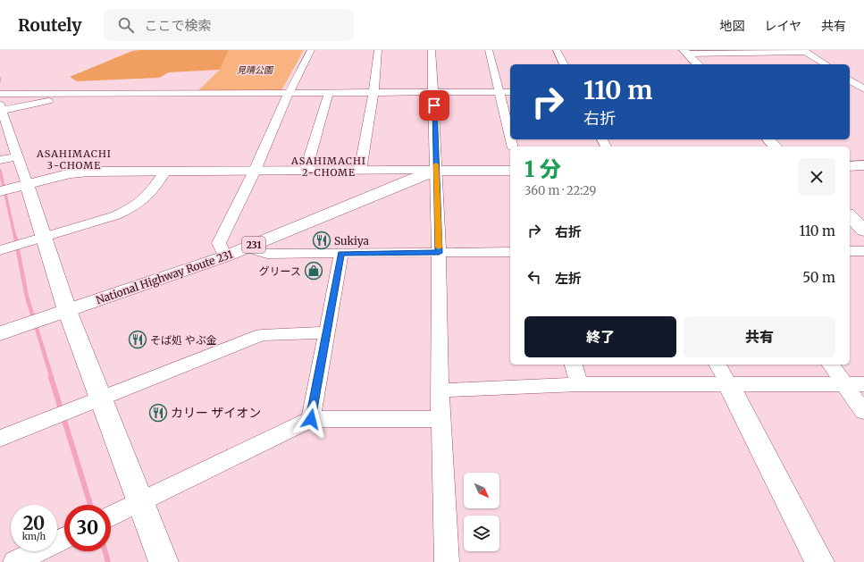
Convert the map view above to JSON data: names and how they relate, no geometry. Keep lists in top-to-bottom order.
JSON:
{
  "streets": {
    "main road": ["231", "National Highway Route 231"]
  },
  "districts": ["ASAHIMACHI 3-CHOME", "ASAHIMACHI 2-CHOME"],
  "parks": ["見晴公園"],
  "places": {
    "restaurant": ["Sukiya", "そば処 やぶ金", "カリー ザイオン"],
    "shop": ["グリース"]
  },
  "north": "bottom right",
  "page": {
    "header": "Routely",
    "search": "ここで検索",
    "nav": ["地図", "レイヤ", "共有"],
    "turn": ["110 m", "右折"],
    "heading": ["1 分", "360 m · 22:29"],
    "list": [
      {
        "name": "右折",
        "value": "110 m"
      },
      {
        "name": "左折",
        "value": "50 m"
      }
    ],
    "buttons": ["終了", "共有"],
    "speed": "20 km/h",
    "limit": "30"
  }
}
